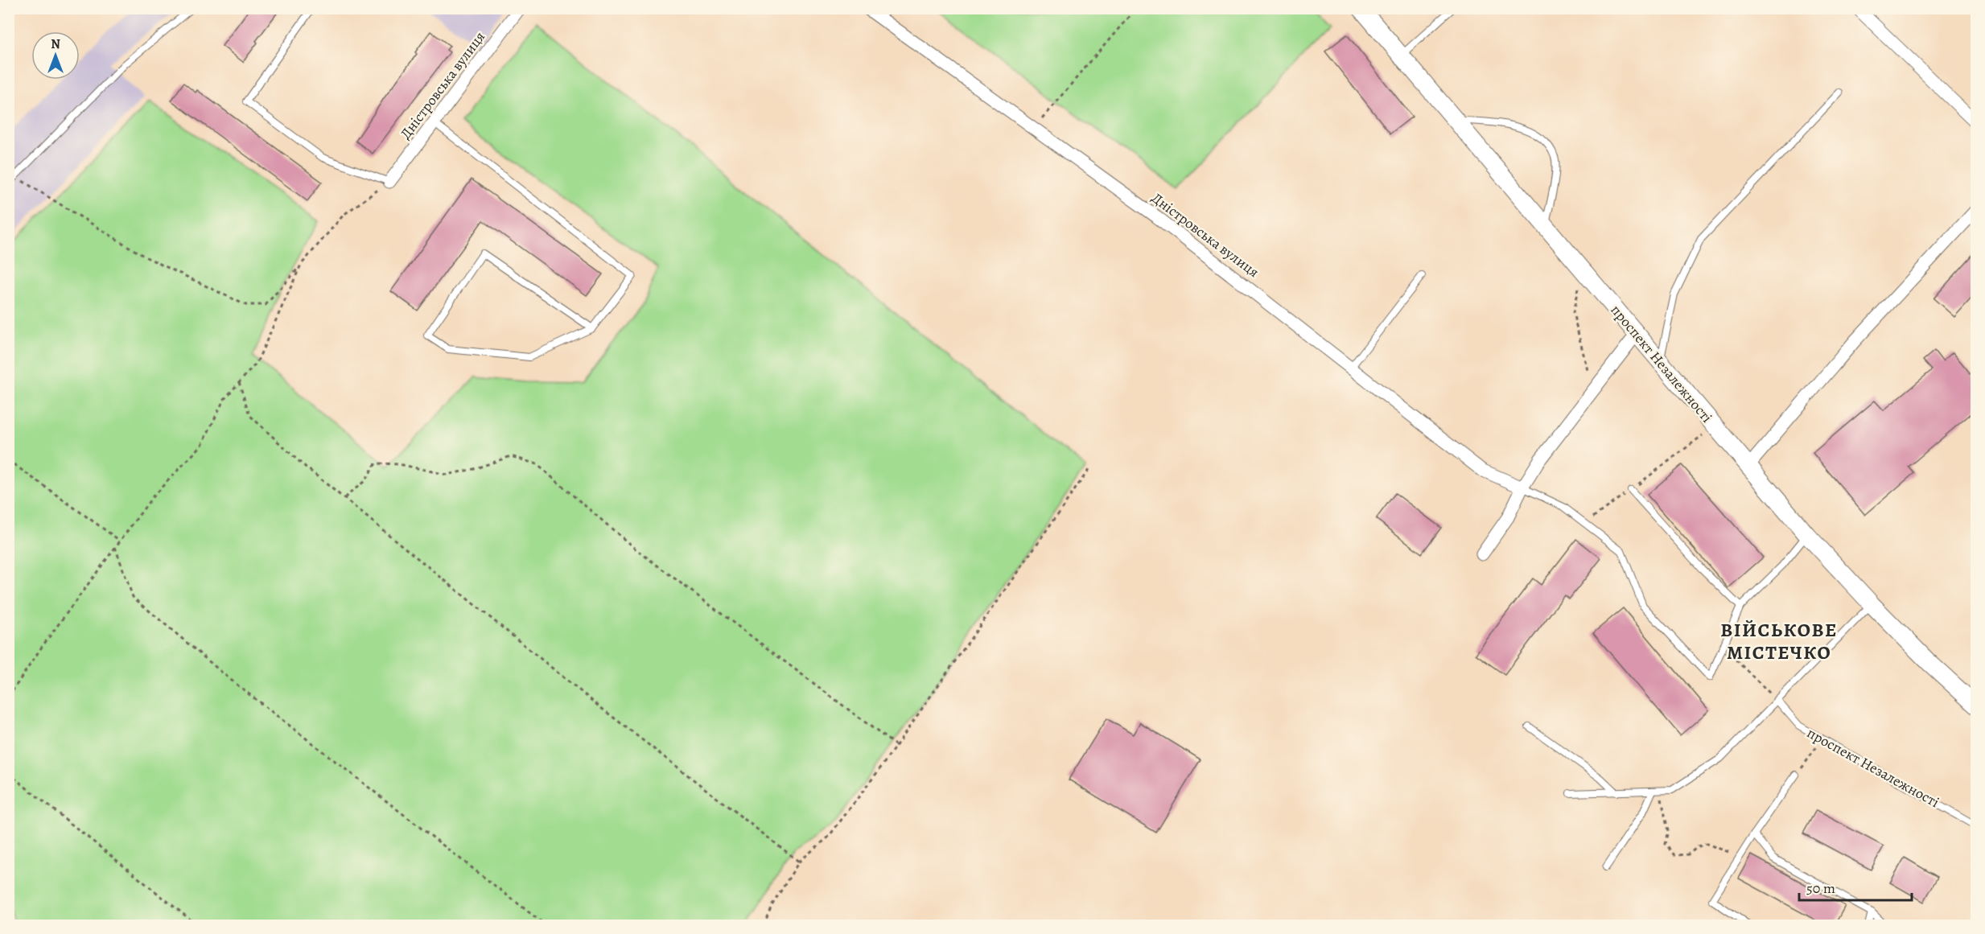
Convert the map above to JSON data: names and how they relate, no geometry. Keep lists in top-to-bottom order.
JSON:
{
  "streets": {
    "main road": ["проспект Незалежності"],
    "street": ["Дністровська вулиця"]
  },
  "districts": ["ВІЙСЬКОВЕ МІСТЕЧКО"],
  "scale_bar": "50 m",
  "north": "top"
}
